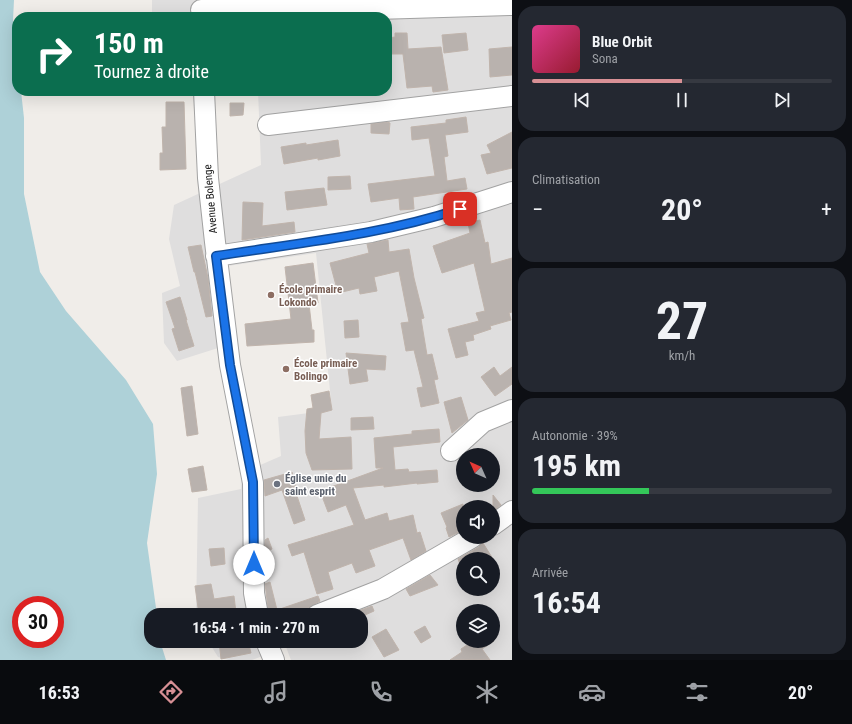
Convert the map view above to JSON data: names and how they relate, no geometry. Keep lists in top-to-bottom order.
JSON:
{
  "streets": {
    "street": ["Avenue Bolenge"]
  },
  "places": ["École primaire Lokondo", "École primaire Bolingo", "Église unie du saint esprit"],
  "north": "top left",
  "page": {
    "turn": ["150 m", "Tournez à droite"],
    "song": ["Blue Orbit", "Sona"],
    "tile": [
      "Climatisation",
      ["27", "km/h"],
      ["Autonomie · 39%", "195 km"],
      ["Arrivée", "16:54"]
    ],
    "heat": ["−", "20°", "+"],
    "limit": "30",
    "trip": "16:54 · 1 min · 270 m",
    "tabs": ["16:53", "20°"]
  }
}
